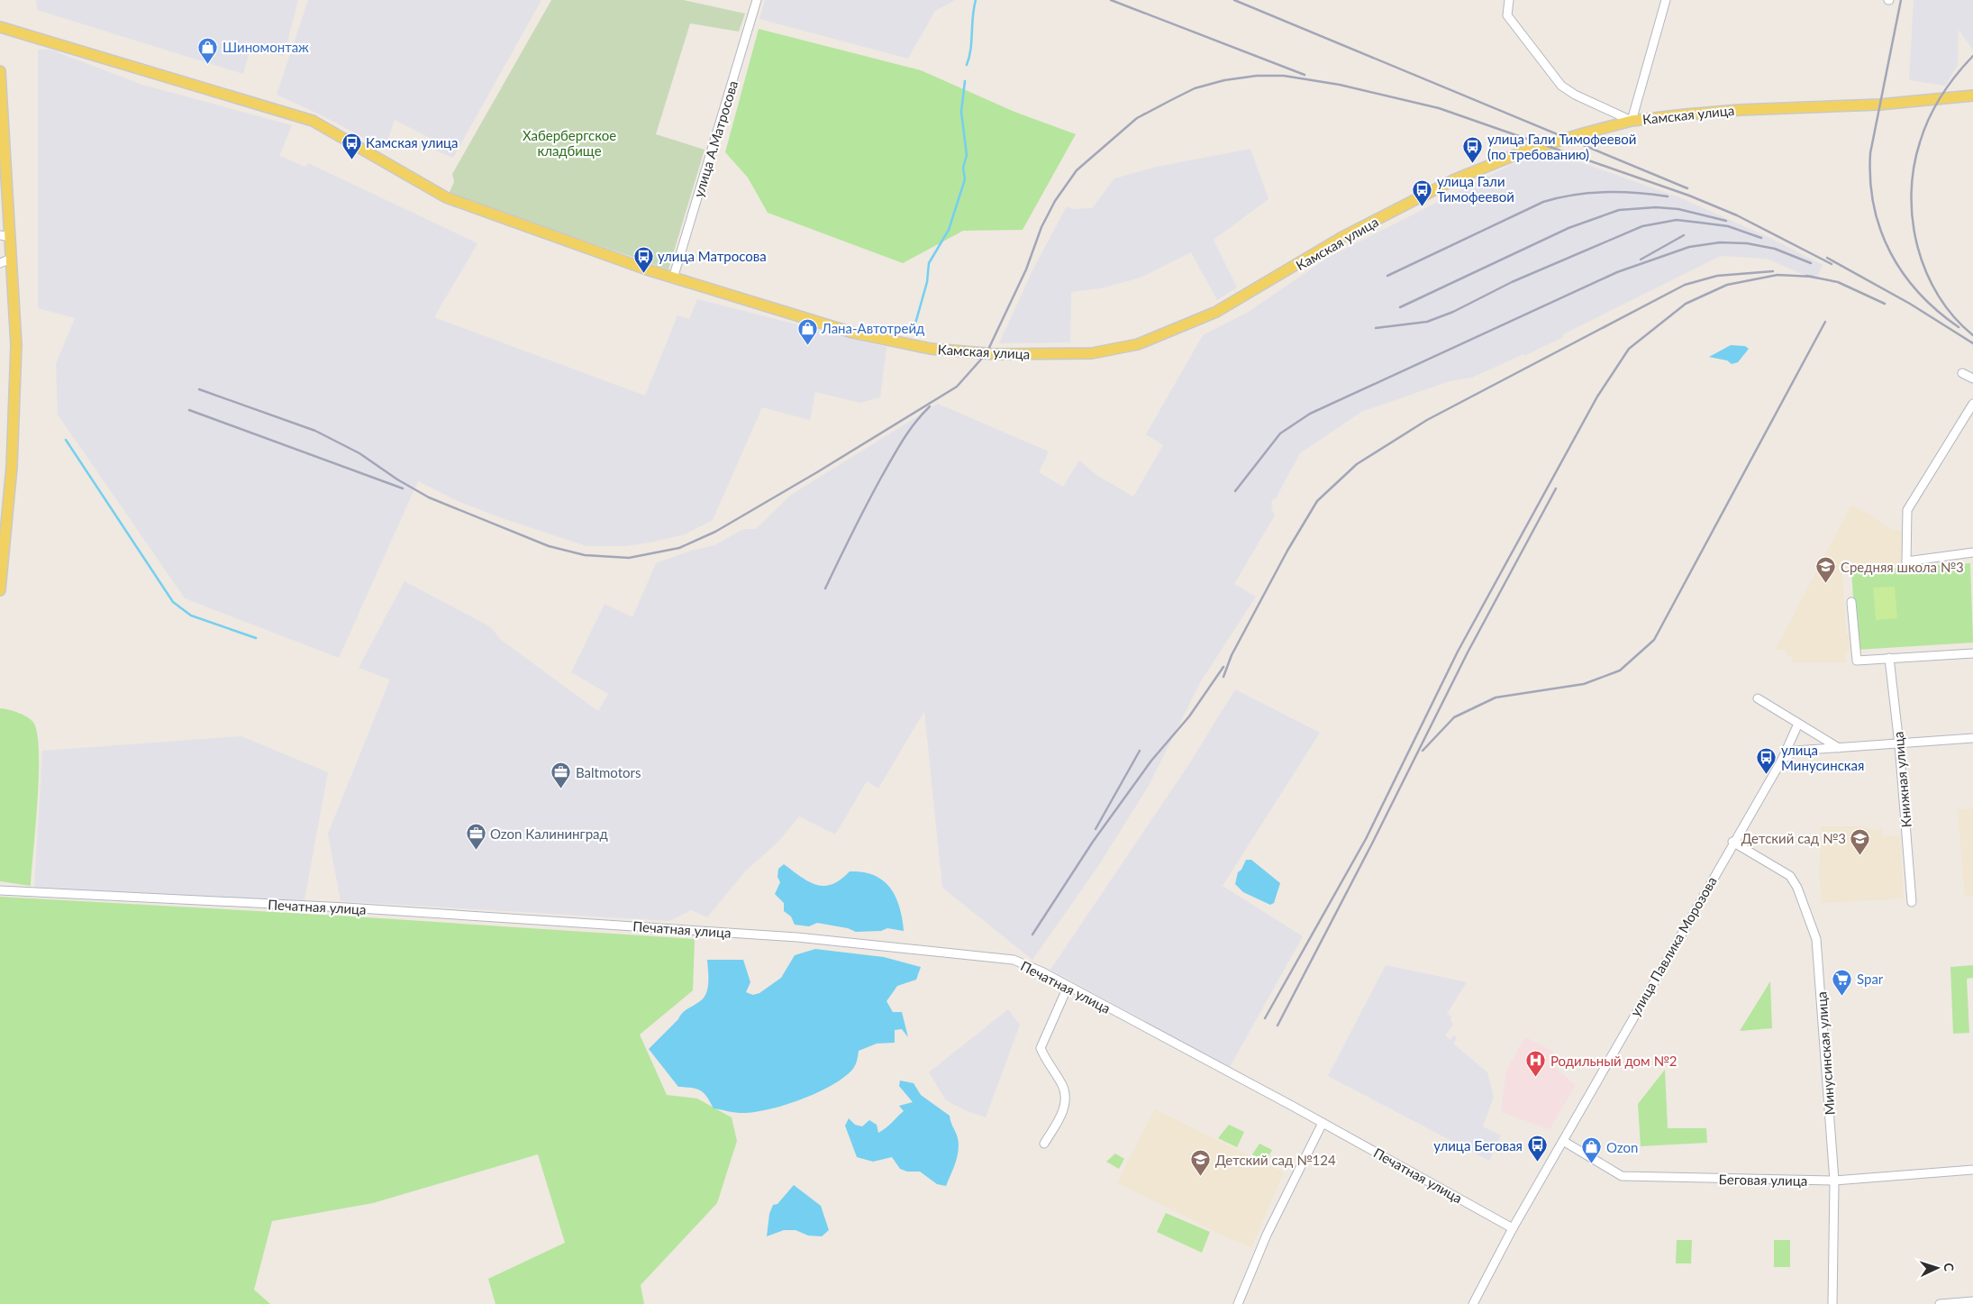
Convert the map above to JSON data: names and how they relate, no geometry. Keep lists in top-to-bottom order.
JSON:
{
  "streets": {
    "main road": ["Камская улица"],
    "street": [
      "улица А.Матросова",
      "Книжная улица",
      "Печатная улица",
      "улица Павлика Морозова",
      "Минусинская улица",
      "Беговая улица"
    ]
  },
  "crossings": [
    ["Камская улица", "улица А.Матросова"],
    ["Печатная улица", "улица Павлика Морозова"],
    ["улица Павлика Морозова", "Минусинская улица"],
    ["улица Павлика Морозова", "Беговая улица"],
    ["Минусинская улица", "Беговая улица"]
  ],
  "parks": ["Хабербергское кладбище"],
  "places": {
    "shop": ["Шиномонтаж", "Лана-Автотрейд", "Ozon"],
    "bus stop": [
      "Камская улица",
      "улица Гали Тимофеевой (по требованию)",
      "улица Гали Тимофеевой",
      "улица Матросова",
      "улица Минусинская",
      "улица Беговая"
    ],
    "school or university": ["Средняя школа №3", "Детский сад №3", "Детский сад №124"],
    "office": ["Baltmotors", "Ozon Калининград"],
    "supermarket": ["Spar"],
    "hospital": ["Родильный дом №2"]
  },
  "north": "right"
}
